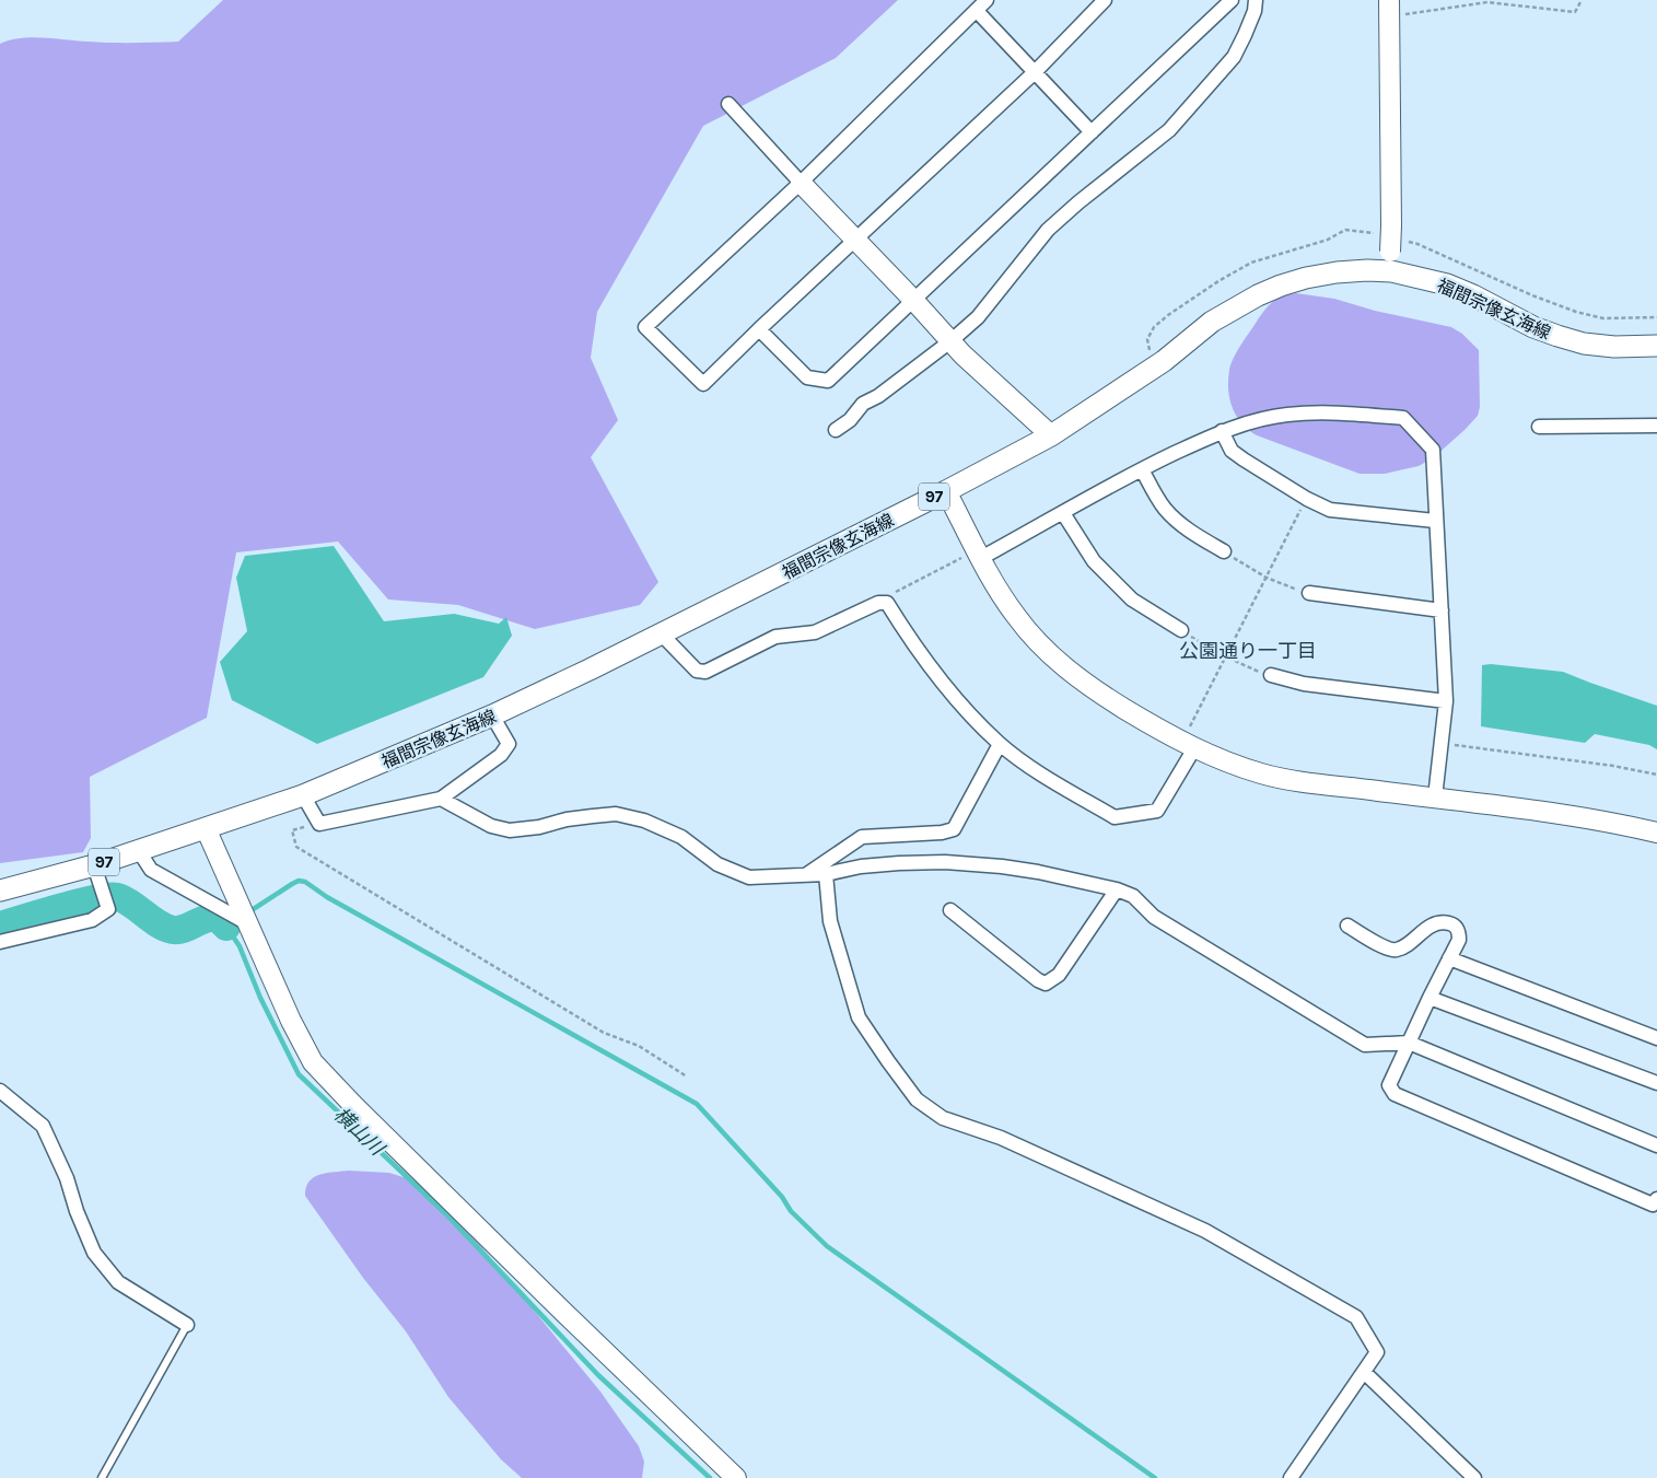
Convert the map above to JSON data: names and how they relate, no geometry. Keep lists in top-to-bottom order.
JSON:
{
  "streets": {
    "main road": ["福間宗像玄海線", "97"]
  },
  "districts": ["公園通り一丁目"],
  "water": ["横山川"]
}
